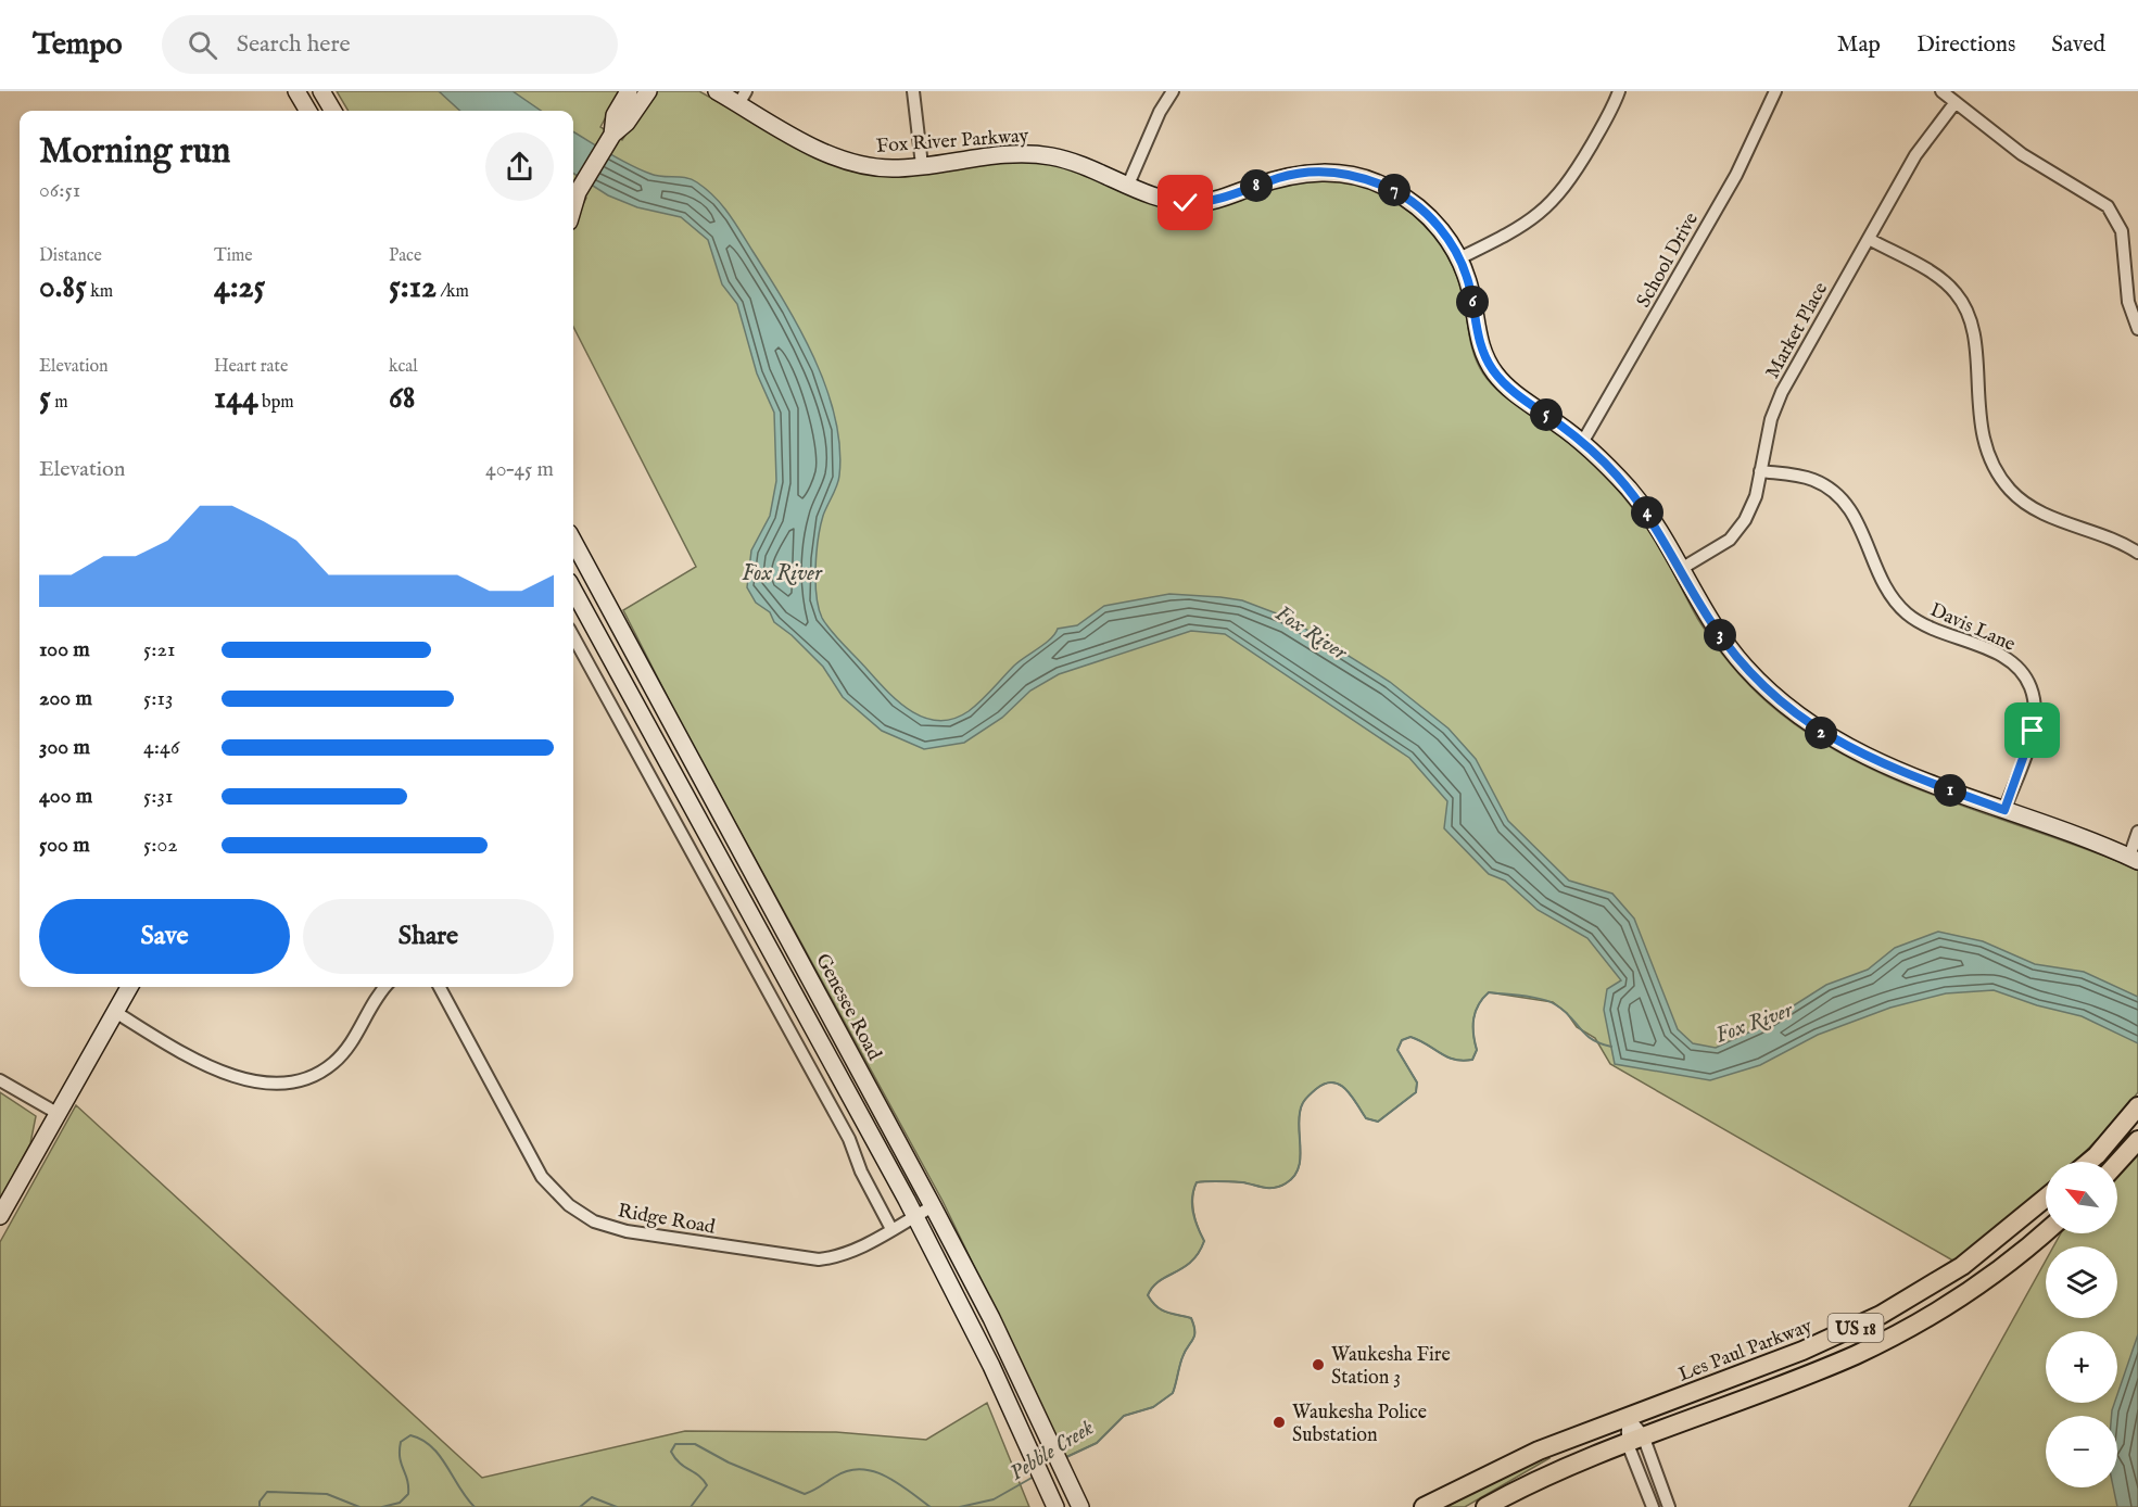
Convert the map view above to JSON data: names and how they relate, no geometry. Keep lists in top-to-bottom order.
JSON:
{
  "streets": {
    "main road": [
      "Fox River Parkway",
      "Genesee Road",
      "US 18",
      "Les Paul Parkway"
    ],
    "street": [
      "School Drive",
      "Market Place",
      "Davis Lane",
      "Ridge Road"
    ]
  },
  "crossings": [
    ["Fox River Parkway", "School Drive"],
    ["Fox River Parkway", "Market Place"],
    ["Fox River Parkway", "Davis Lane"],
    ["Market Place", "Davis Lane"],
    ["Genesee Road", "Ridge Road"]
  ],
  "water": ["Fox River", "Pebble Creek"],
  "places": ["Waukesha Fire Station 3", "Waukesha Police Substation"],
  "north": "top left",
  "page": {
    "header": "Tempo",
    "search": "Search here",
    "nav": ["Map", "Directions", "Saved"],
    "heading": ["Morning run", "06:51"],
    "pins": [
      "8",
      "7",
      "6",
      "5",
      "4",
      "3",
      "2",
      "1"
    ],
    "stats": [
      ["Distance", "0.85 km"],
      ["Time", "4:25"],
      ["Pace", "5:12 /km"],
      ["Elevation", "5 m"],
      ["Heart rate", "144 bpm"],
      ["kcal", "68"]
    ],
    "chart": ["Elevation", "40–45 m"],
    "list": [
      {
        "name": "100 m",
        "note": "5:21"
      },
      {
        "name": "200 m",
        "note": "5:13"
      },
      {
        "name": "300 m",
        "note": "4:46"
      },
      {
        "name": "400 m",
        "note": "5:31"
      },
      {
        "name": "500 m",
        "note": "5:02"
      }
    ],
    "buttons": ["Save", "Share"],
    "map_buttons": ["+", "−"]
  }
}
